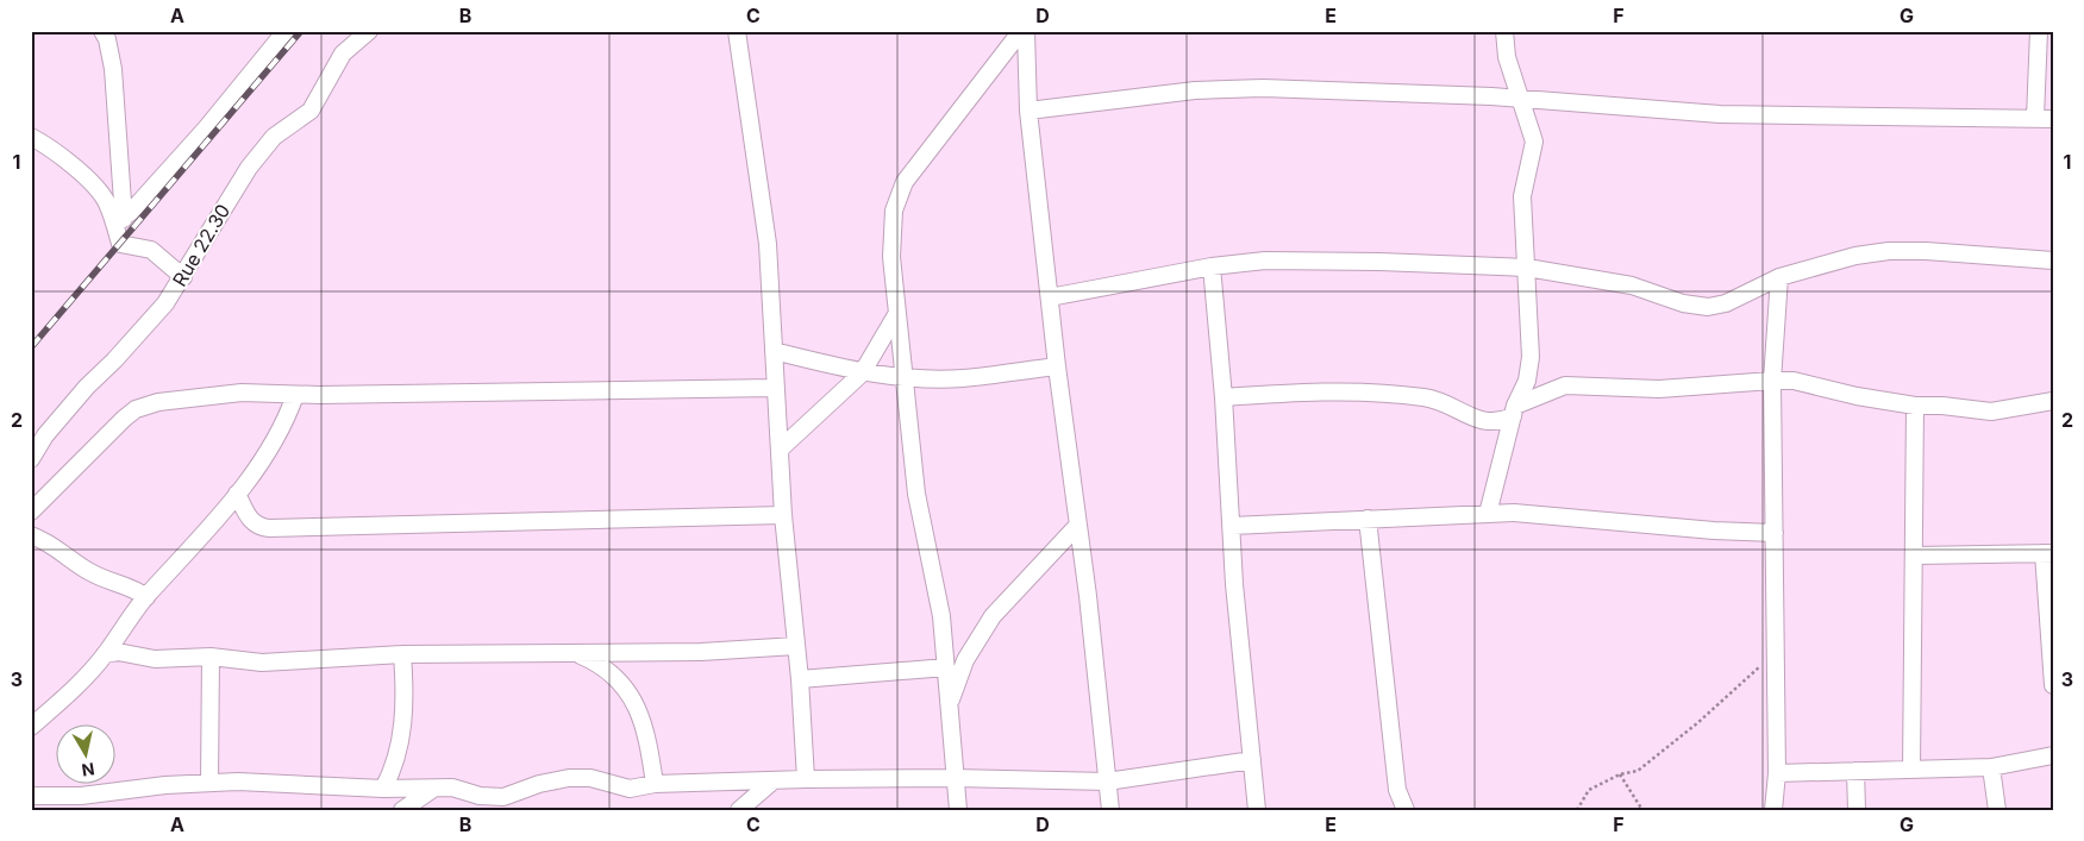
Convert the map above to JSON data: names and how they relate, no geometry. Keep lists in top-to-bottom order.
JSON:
{
  "streets": {
    "street": ["Rue 22.30"]
  },
  "north": "bottom",
  "grid": {
    "columns": [
      "A",
      "B",
      "C",
      "D",
      "E",
      "F",
      "G"
    ],
    "rows": ["1", "2", "3"]
  }
}
